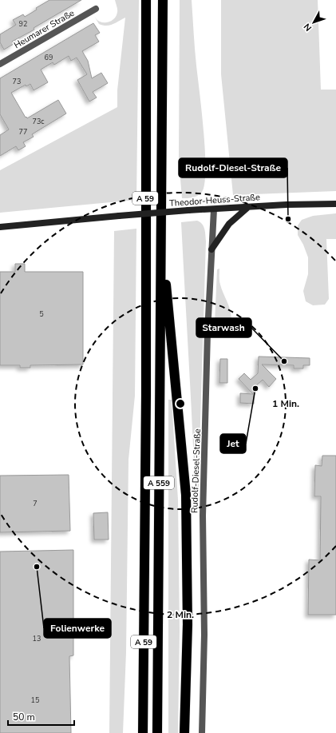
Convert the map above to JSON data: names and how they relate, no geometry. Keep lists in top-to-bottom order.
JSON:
{
  "streets": {
    "highway": ["A 59", "A 559"],
    "main road": ["Theodor-Heuss-Straße"],
    "street": ["Heumarer Straße", "Rudolf-Diesel-Straße"]
  },
  "crossings": [
    ["A 59", "A 559"],
    ["Theodor-Heuss-Straße", "Rudolf-Diesel-Straße"]
  ],
  "places": [
    "Rudolf-Diesel-Straße",
    "Starwash",
    "Jet",
    "Folienwerke"
  ],
  "house_numbers": [
    "92",
    "69",
    "73",
    "73c",
    "77",
    "5",
    "7",
    "13",
    "15"
  ],
  "scale_bar": "50 m",
  "north": "bottom left",
  "rings": ["1 Min.", "2 Min."]
}
